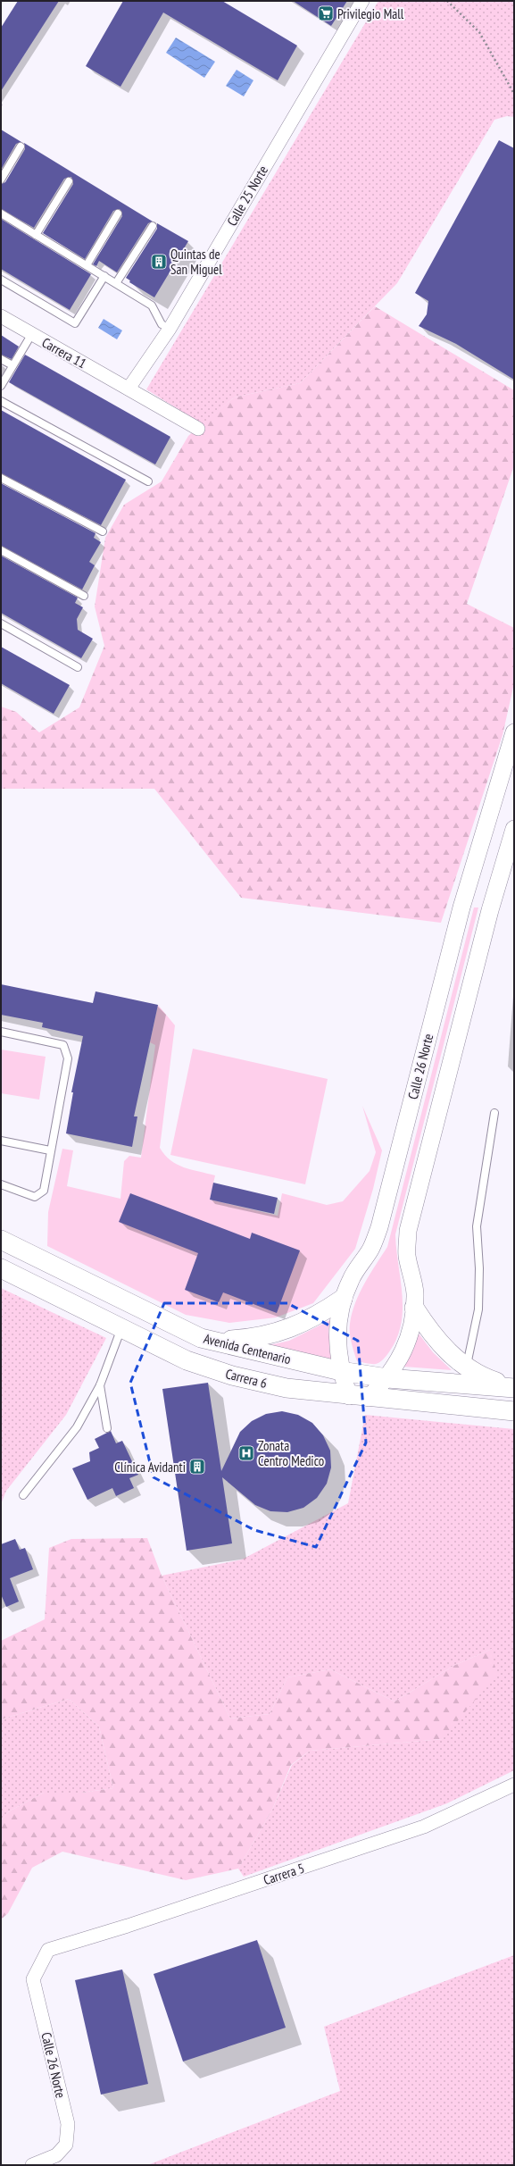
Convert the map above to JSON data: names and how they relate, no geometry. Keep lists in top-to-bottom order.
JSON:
{
  "streets": {
    "main road": ["Avenida Centenario", "Carrera 6"],
    "street": [
      "Calle 25 Norte",
      "Carrera 11",
      "Calle 26 Norte",
      "Carrera 5"
    ]
  },
  "crossings": [
    ["Calle 25 Norte", "Carrera 11"],
    ["Calle 26 Norte", "Avenida Centenario"],
    ["Calle 26 Norte", "Carrera 6"],
    ["Calle 26 Norte", "Carrera 5"]
  ],
  "places": {
    "supermarket": ["Privilegio Mall"],
    "building": ["Quintas de San Miguel", "Clínica Avidanti"],
    "hospital": ["Zonata Centro Medico"]
  }
}
